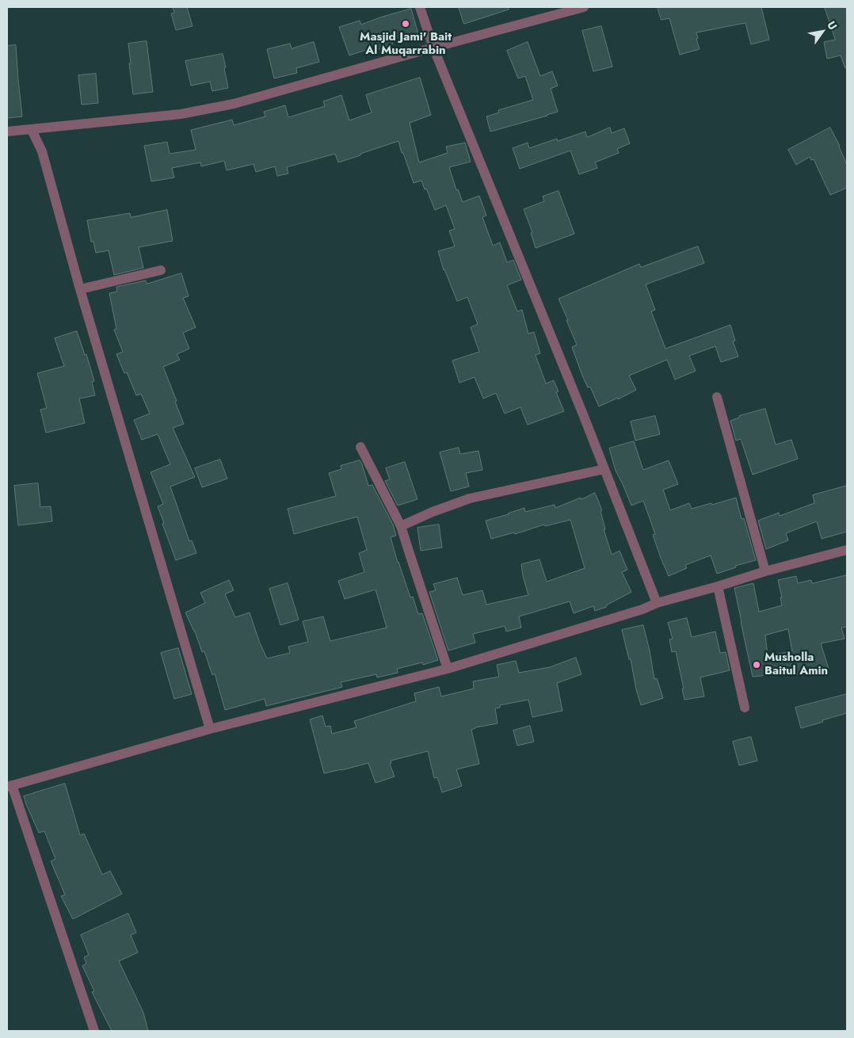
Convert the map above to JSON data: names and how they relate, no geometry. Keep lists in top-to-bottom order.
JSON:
{
  "places": ["Masjid Jami' Bait Al Muqarrabin", "Musholla Baitul Amin"],
  "north": "top right"
}
